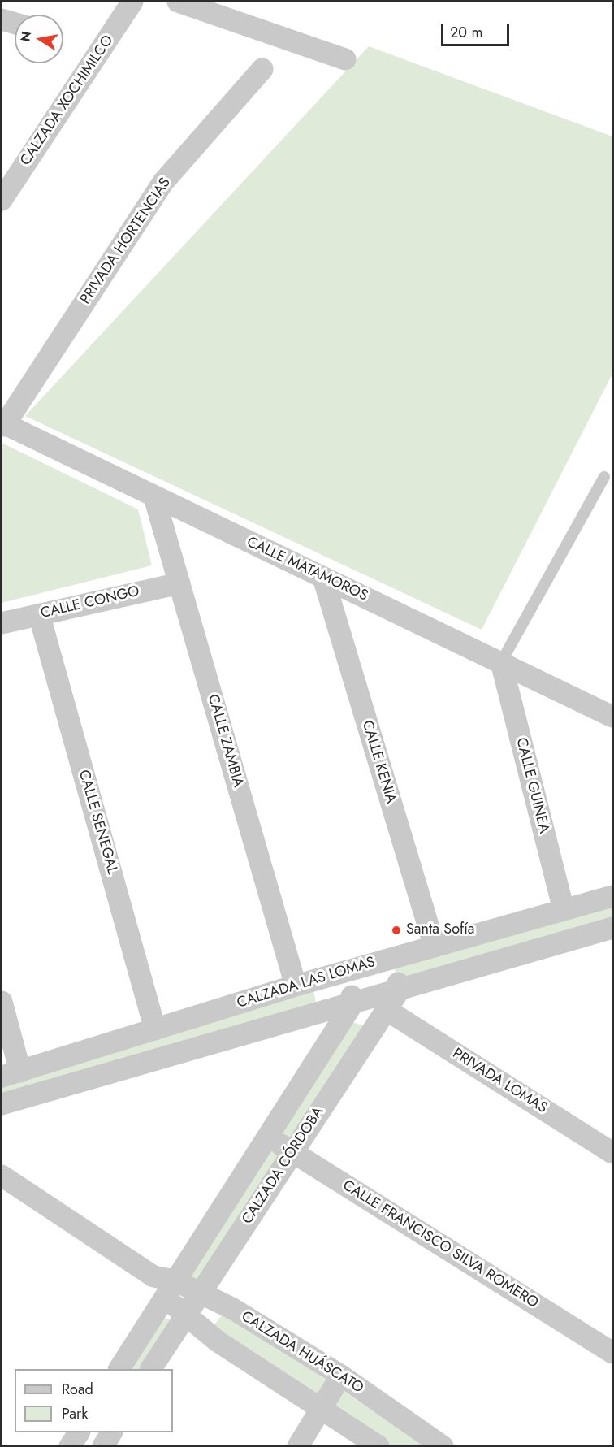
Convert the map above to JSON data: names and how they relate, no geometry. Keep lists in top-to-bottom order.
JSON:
{
  "streets": {
    "street": [
      "CALZADA XOCHIMILCO",
      "PRIVADA HORTENCIAS",
      "CALLE MATAMOROS",
      "CALLE CONGO",
      "CALLE ZAMBIA",
      "CALLE KENIA",
      "CALLE GUINEA",
      "CALLE SENEGAL",
      "CALZADA LAS LOMAS",
      "PRIVADA LOMAS",
      "CALZADA CÓRDOBA",
      "CALLE FRANCISCO SILVA ROMERO",
      "CALZADA HUÁSCATO"
    ]
  },
  "crossings": [
    ["PRIVADA HORTENCIAS", "CALLE MATAMOROS"],
    ["CALLE MATAMOROS", "CALLE ZAMBIA"],
    ["CALLE MATAMOROS", "CALLE KENIA"],
    ["CALLE MATAMOROS", "CALLE GUINEA"],
    ["CALLE CONGO", "CALLE ZAMBIA"],
    ["CALLE CONGO", "CALLE SENEGAL"],
    ["CALLE ZAMBIA", "CALZADA LAS LOMAS"],
    ["CALLE KENIA", "CALZADA LAS LOMAS"],
    ["CALLE GUINEA", "CALZADA LAS LOMAS"],
    ["CALLE SENEGAL", "CALZADA LAS LOMAS"],
    ["PRIVADA LOMAS", "CALZADA CÓRDOBA"],
    ["CALZADA CÓRDOBA", "CALLE FRANCISCO SILVA ROMERO"],
    ["CALZADA CÓRDOBA", "CALZADA HUÁSCATO"]
  ],
  "places": ["Santa Sofía"],
  "legend": ["Road", "Park"],
  "scale_bar": "20 m",
  "north": "left"
}
